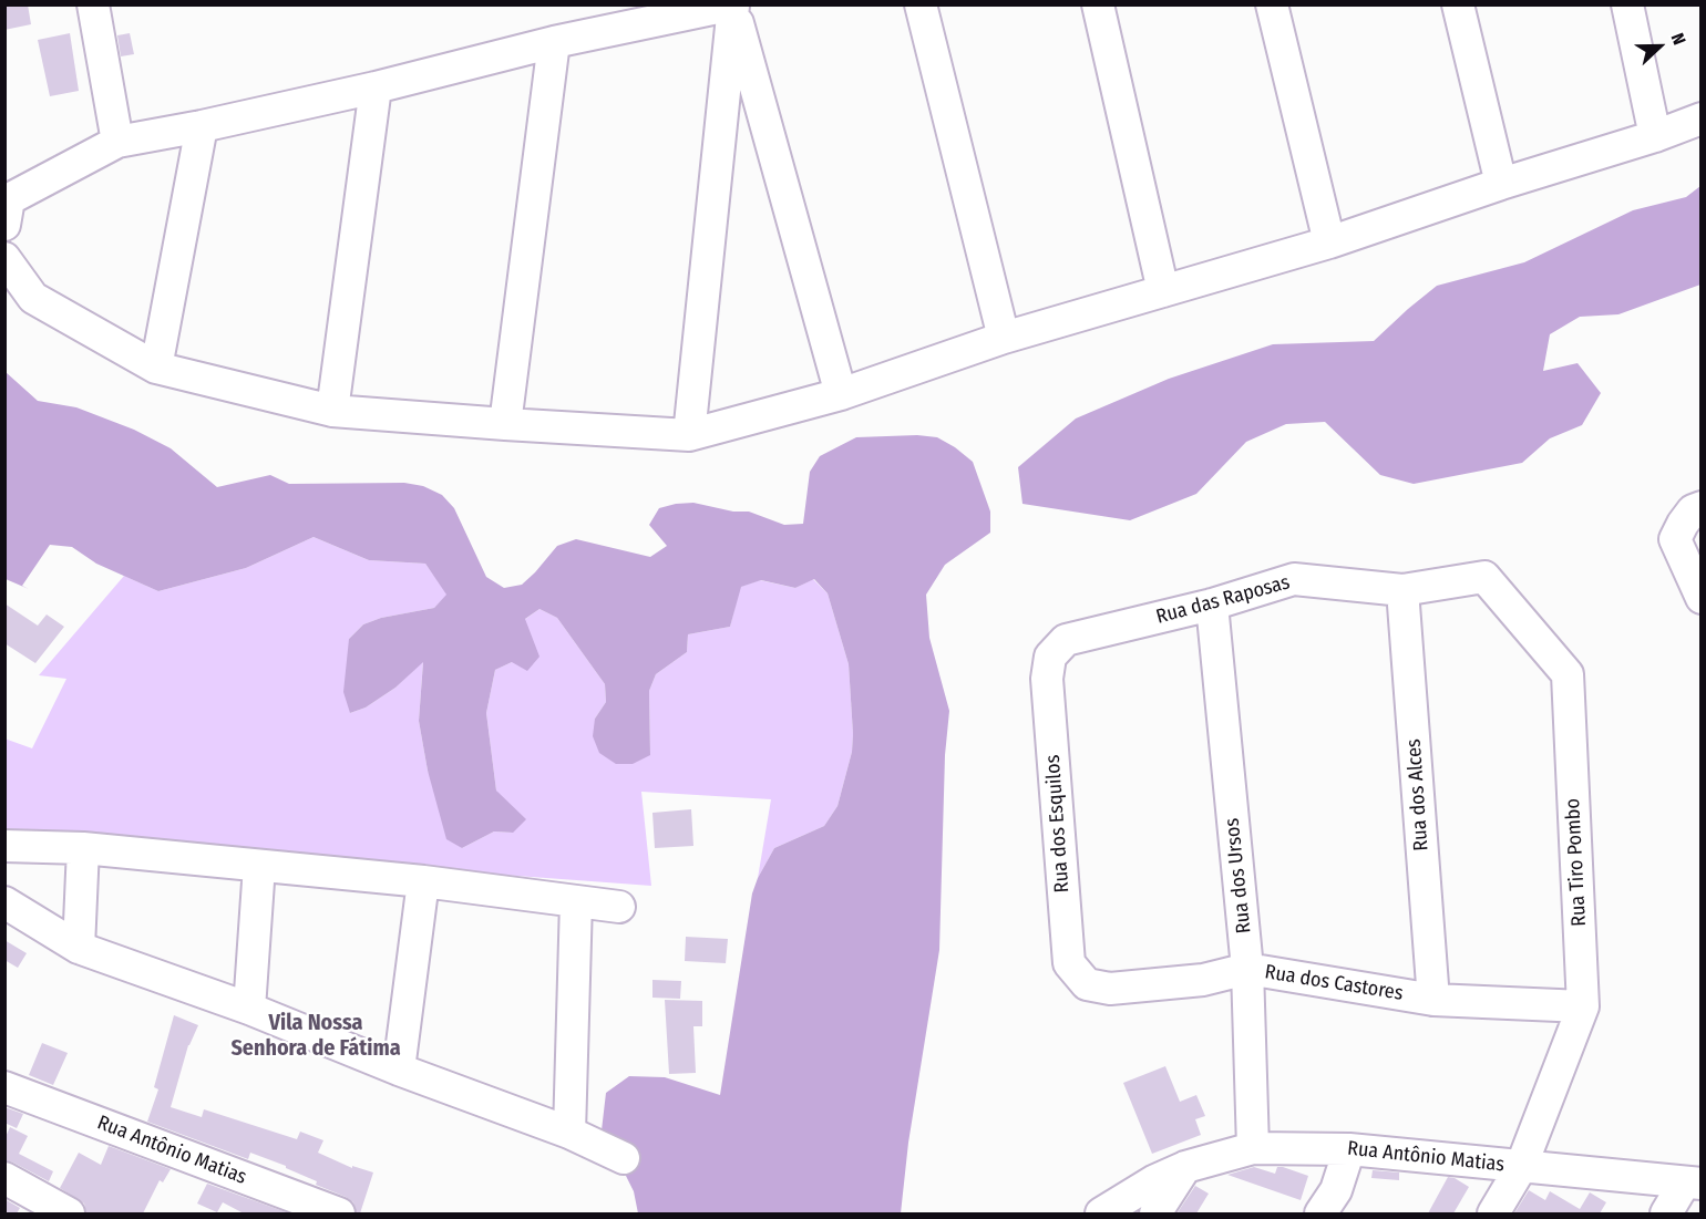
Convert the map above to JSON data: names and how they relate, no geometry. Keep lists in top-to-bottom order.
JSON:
{
  "streets": {
    "street": [
      "Rua das Raposas",
      "Rua dos Alces",
      "Rua dos Esquilos",
      "Rua Tiro Pombo",
      "Rua dos Ursos",
      "Rua dos Castores",
      "Rua Antônio Matias"
    ]
  },
  "crossings": [
    ["Rua das Raposas", "Rua dos Alces"],
    ["Rua das Raposas", "Rua dos Esquilos"],
    ["Rua das Raposas", "Rua Tiro Pombo"],
    ["Rua das Raposas", "Rua dos Ursos"],
    ["Rua dos Alces", "Rua dos Castores"],
    ["Rua dos Esquilos", "Rua dos Castores"],
    ["Rua Tiro Pombo", "Rua dos Castores"],
    ["Rua Tiro Pombo", "Rua Antônio Matias"],
    ["Rua dos Ursos", "Rua dos Castores"],
    ["Rua dos Ursos", "Rua Antônio Matias"]
  ],
  "districts": ["Vila Nossa Senhora de Fátima"],
  "north": "right"
}
